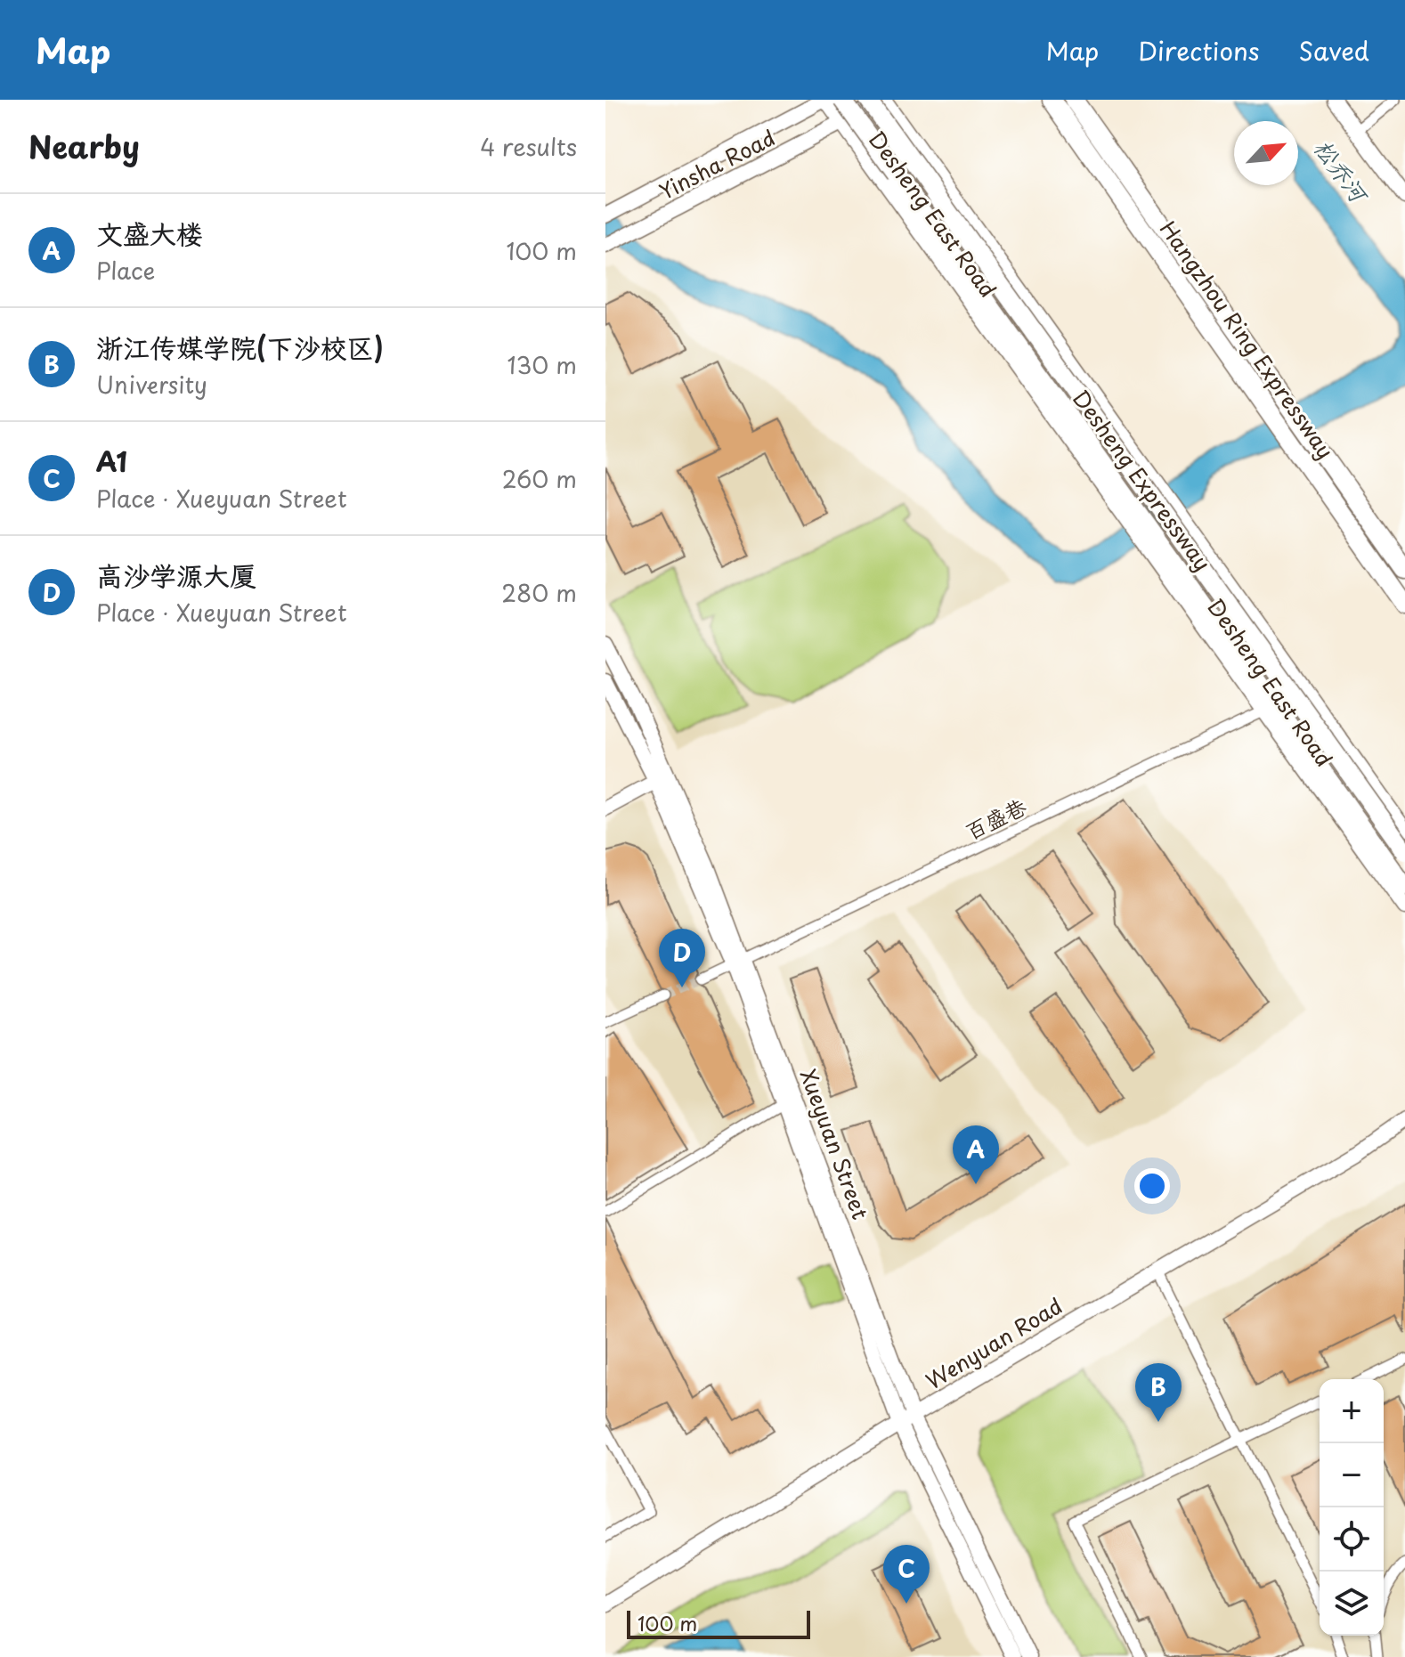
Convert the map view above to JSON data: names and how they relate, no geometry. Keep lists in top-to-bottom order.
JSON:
{
  "streets": {
    "highway": ["Hangzhou Ring Expressway", "Desheng Expressway"],
    "main road": [
      "Yinsha Road",
      "Desheng East Road",
      "Xueyuan Street",
      "Wenyuan Road"
    ],
    "street": ["百盛巷"]
  },
  "crossings": [
    ["Yinsha Road", "Desheng East Road"],
    ["Desheng East Road", "百盛巷"],
    ["百盛巷", "Xueyuan Street"],
    ["Xueyuan Street", "Wenyuan Road"]
  ],
  "water": ["松乔河"],
  "scale_bar": "100 m",
  "north": "top right",
  "page": {
    "header": "Map",
    "nav": ["Map", "Directions", "Saved"],
    "heading": ["Nearby", "4 results"],
    "list": [
      {
        "mark": "A",
        "name": "文盛大楼",
        "note": "Place",
        "value": "100 m"
      },
      {
        "mark": "B",
        "name": "浙江传媒学院(下沙校区)",
        "note": "University",
        "value": "130 m"
      },
      {
        "mark": "C",
        "name": "A1",
        "note": "Place · Xueyuan Street",
        "value": "260 m"
      },
      {
        "mark": "D",
        "name": "高沙学源大厦",
        "note": "Place · Xueyuan Street",
        "value": "280 m"
      }
    ],
    "pins": [
      "D",
      "A",
      "B",
      "C"
    ],
    "map_buttons": ["+", "−"],
    "scale": "100 m"
  }
}
